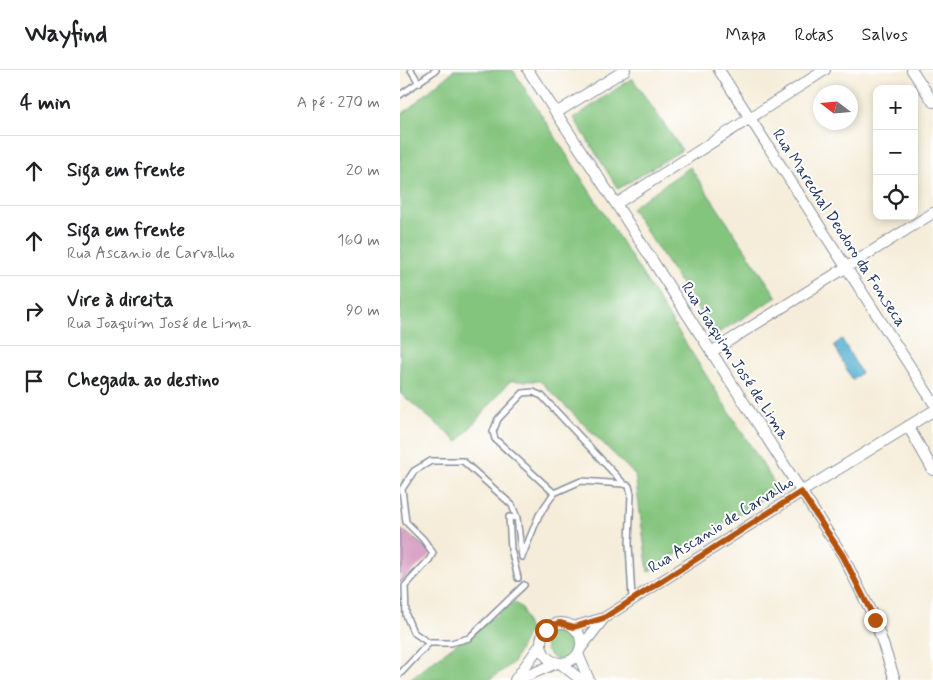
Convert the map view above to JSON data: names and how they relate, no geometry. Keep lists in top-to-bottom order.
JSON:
{
  "streets": {
    "street": ["Rua Marechal Deodoro da Fonseca", "Rua Joaquim José de Lima", "Rua Ascanio de Carvalho"]
  },
  "crossings": [
    ["Rua Joaquim José de Lima", "Rua Ascanio de Carvalho"]
  ],
  "north": "left",
  "page": {
    "header": "Wayfind",
    "nav": ["Mapa", "Rotas", "Salvos"],
    "heading": ["4 min", "A pé · 270 m"],
    "map_buttons": ["+", "−"],
    "list": [
      ["Siga em frente", "20 m"],
      ["Siga em frente", "Rua Ascanio de Carvalho", "160 m"],
      ["Vire à direita", "Rua Joaquim José de Lima", "90 m"],
      "Chegada ao destino"
    ]
  }
}
